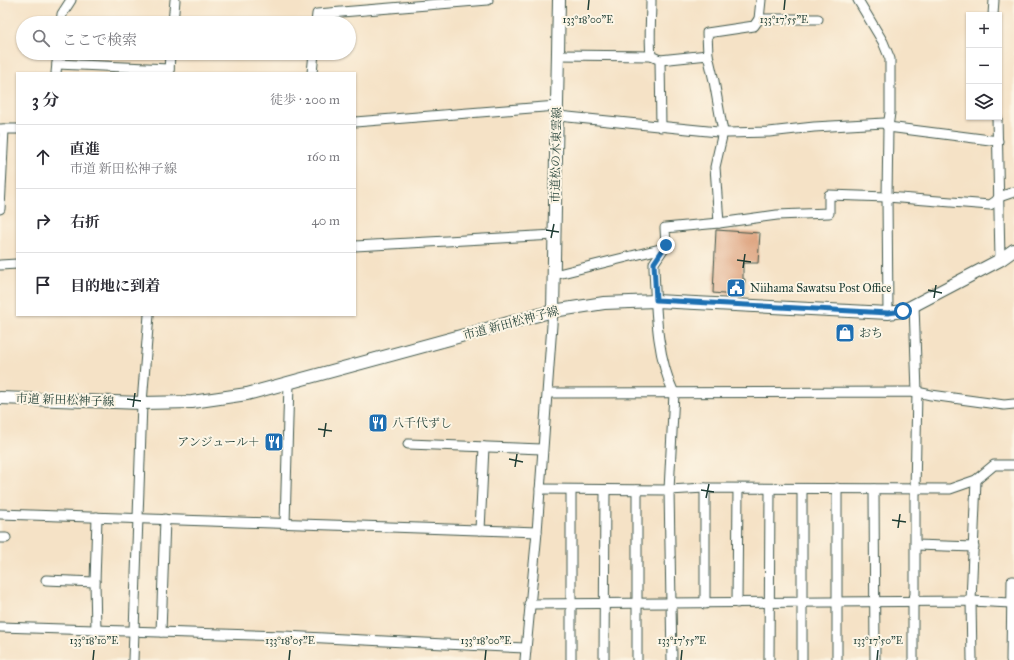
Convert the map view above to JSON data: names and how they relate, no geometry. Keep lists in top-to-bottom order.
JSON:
{
  "streets": {
    "street": ["市道松の木東雲線", "市道 新田松神子線"]
  },
  "crossings": [
    ["市道松の木東雲線", "市道 新田松神子線"]
  ],
  "places": {
    "public building": ["Niihama Sawatsu Post Office"],
    "shop": ["おち"],
    "restaurant": ["八千代ずし", "アンジュール＋"]
  },
  "page": {
    "map_buttons": ["+", "−"],
    "search": "ここで検索",
    "heading": ["3 分", "徒歩 · 200 m"],
    "list": [
      ["直進", "市道 新田松神子線", "160 m"],
      ["右折", "40 m"],
      "目的地に到着"
    ]
  },
  "coordinates": [
    "133°18'00\"E",
    "133°17'55\"E",
    "133°18'10\"E",
    "133°18'05\"E",
    "133°17'50\"E"
  ]
}
